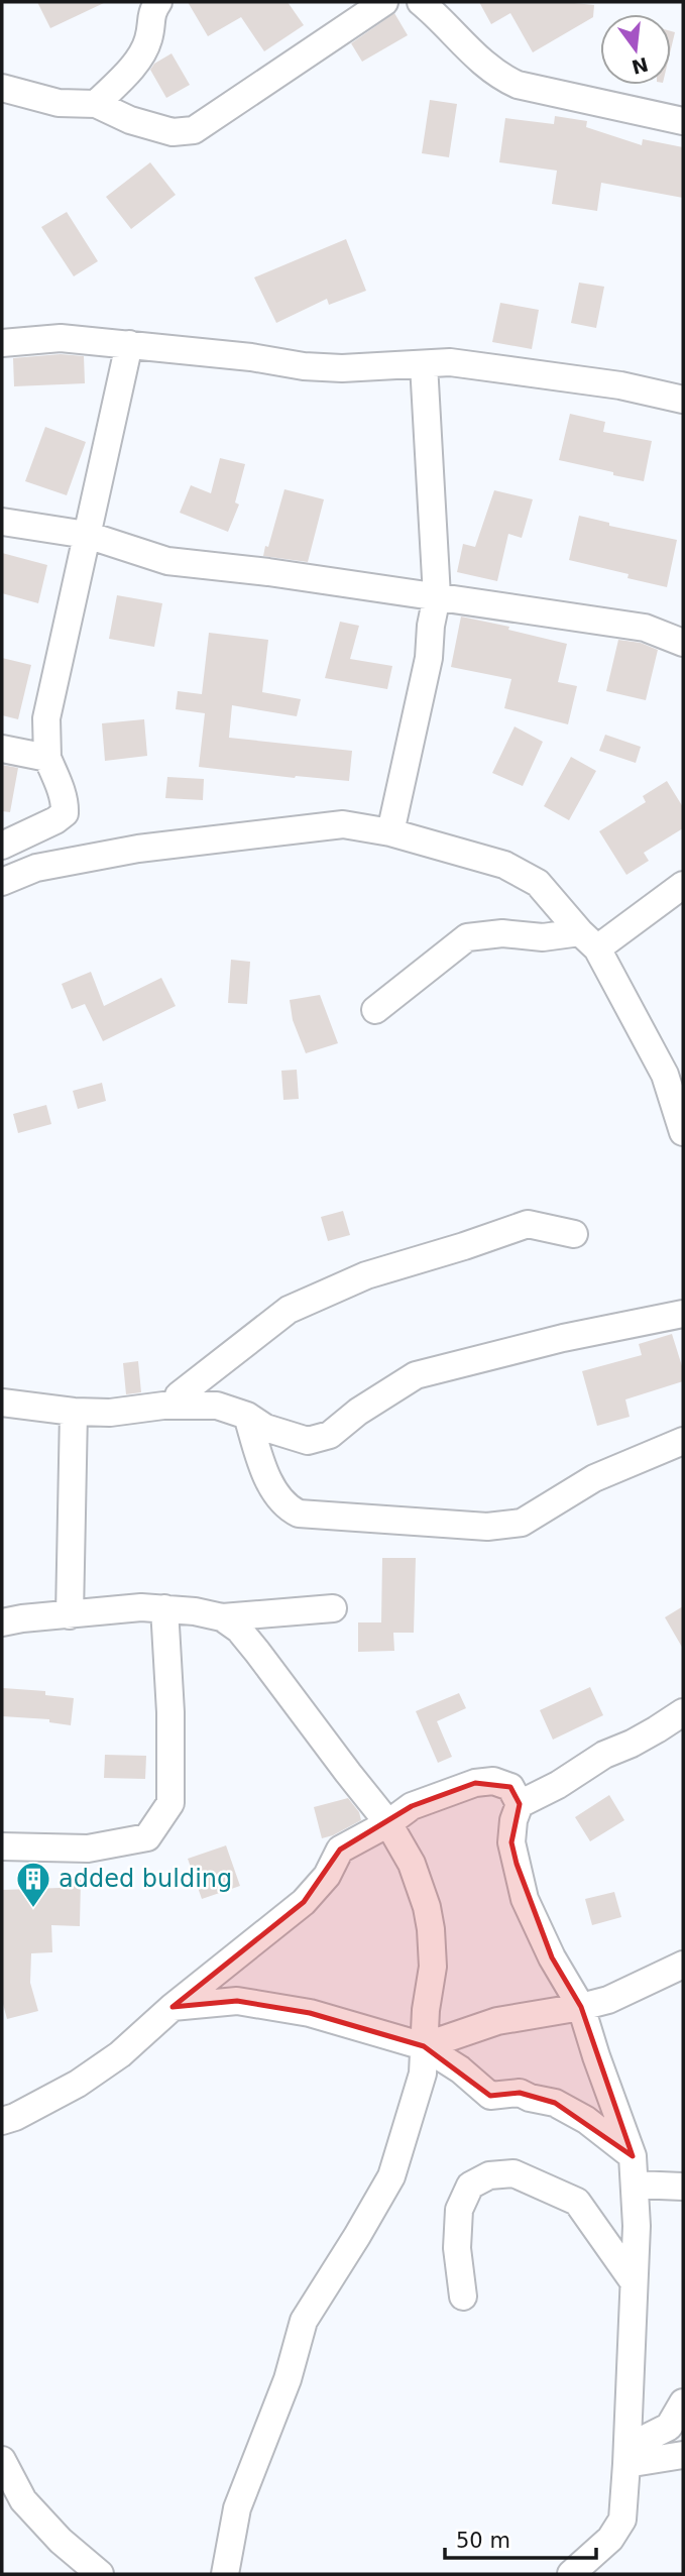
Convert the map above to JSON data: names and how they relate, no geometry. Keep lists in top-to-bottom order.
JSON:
{
  "places": {
    "building": ["added bulding"]
  },
  "scale_bar": "50 m",
  "north": "bottom"
}
